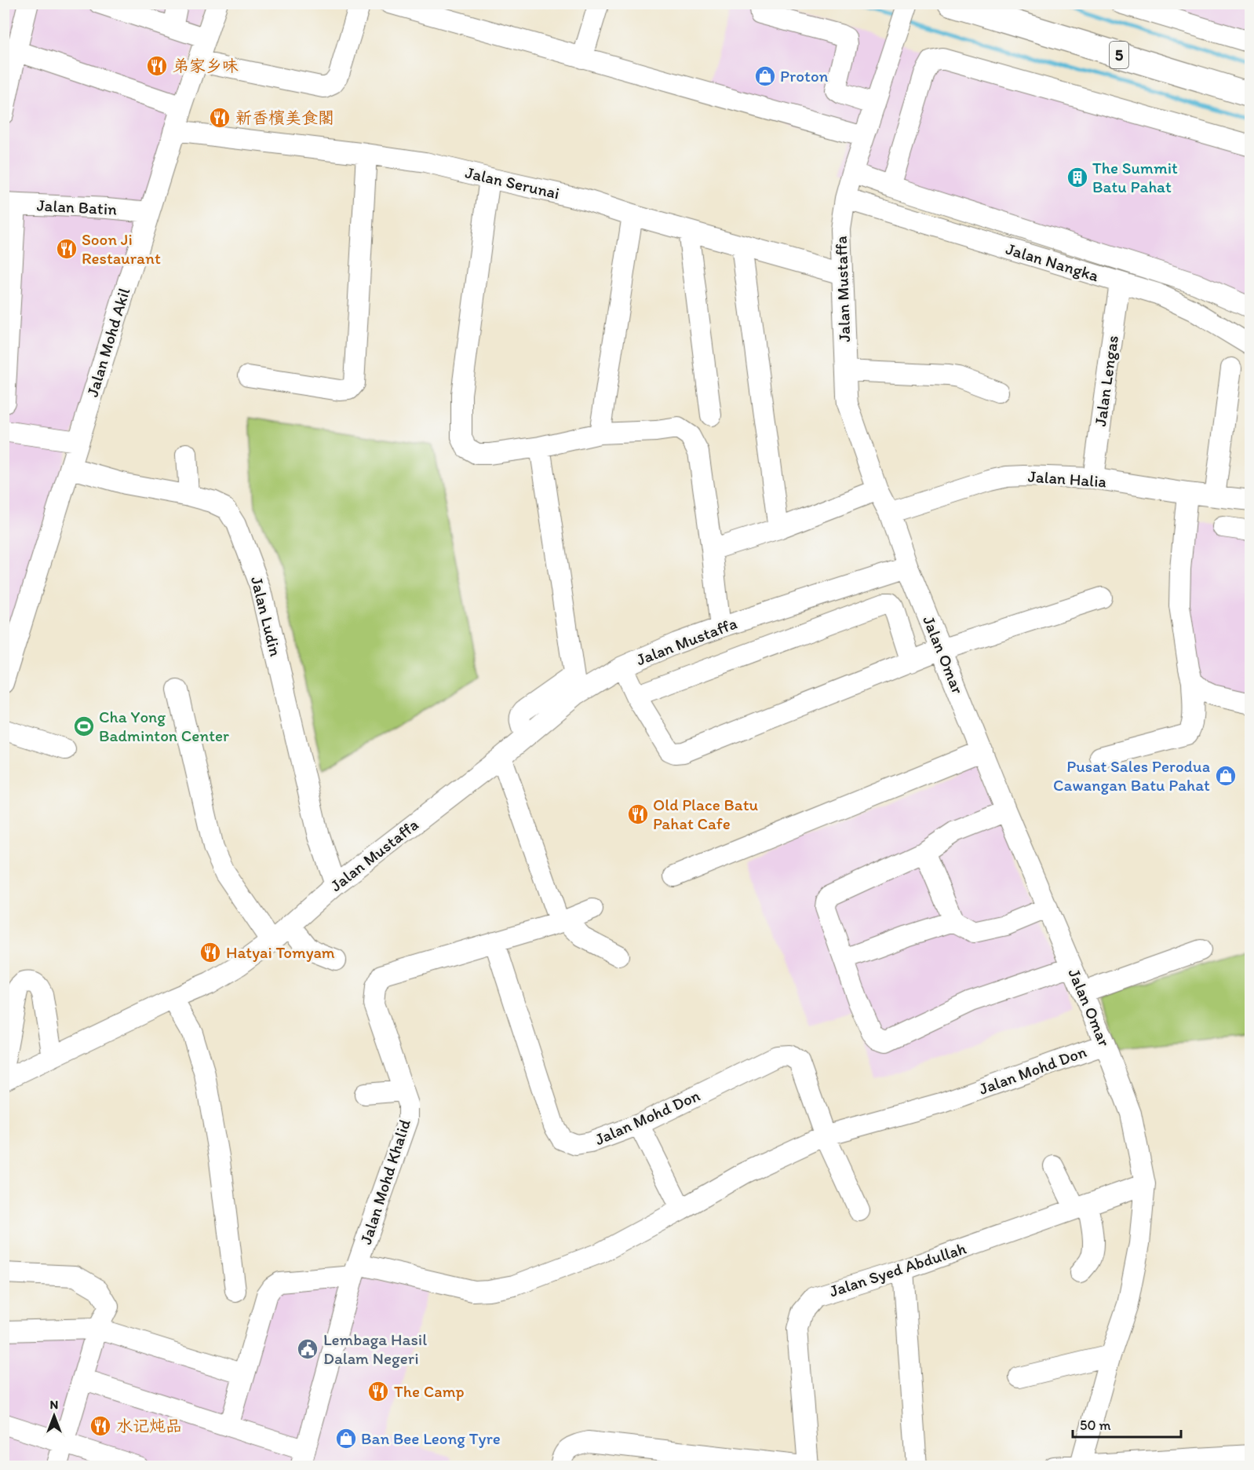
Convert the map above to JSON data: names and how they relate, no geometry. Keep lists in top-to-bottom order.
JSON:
{
  "streets": {
    "main road": ["5"],
    "street": [
      "Jalan Serunai",
      "Jalan Batin",
      "Jalan Nangka",
      "Jalan Mustaffa",
      "Jalan Mohd Akil",
      "Jalan Lengas",
      "Jalan Halia",
      "Jalan Ludin",
      "Jalan Omar",
      "Jalan Mohd Don",
      "Jalan Mohd Khalid",
      "Jalan Syed Abdullah"
    ]
  },
  "crossings": [
    ["Jalan Serunai", "Jalan Mustaffa"],
    ["Jalan Serunai", "Jalan Mohd Akil"],
    ["Jalan Batin", "Jalan Mohd Akil"],
    ["Jalan Nangka", "Jalan Mustaffa"],
    ["Jalan Nangka", "Jalan Lengas"],
    ["Jalan Mustaffa", "Jalan Halia"],
    ["Jalan Mustaffa", "Jalan Ludin"],
    ["Jalan Mustaffa", "Jalan Omar"],
    ["Jalan Mohd Akil", "Jalan Ludin"],
    ["Jalan Lengas", "Jalan Halia"],
    ["Jalan Omar", "Jalan Mohd Don"],
    ["Jalan Omar", "Jalan Syed Abdullah"],
    ["Jalan Mohd Don", "Jalan Mohd Khalid"]
  ],
  "places": {
    "restaurant": [
      "弟家乡味",
      "新香檳美食閣",
      "Soon Ji Restaurant",
      "Old Place Batu Pahat Cafe",
      "Hatyai Tomyam",
      "The Camp",
      "水记炖品"
    ],
    "shop": ["Proton", "Pusat Sales Perodua Cawangan Batu Pahat", "Ban Bee Leong Tyre"],
    "building": ["The Summit Batu Pahat"],
    "sports": ["Cha Yong Badminton Center"],
    "public building": ["Lembaga Hasil Dalam Negeri"]
  },
  "scale_bar": "50 m",
  "north": "top"
}
